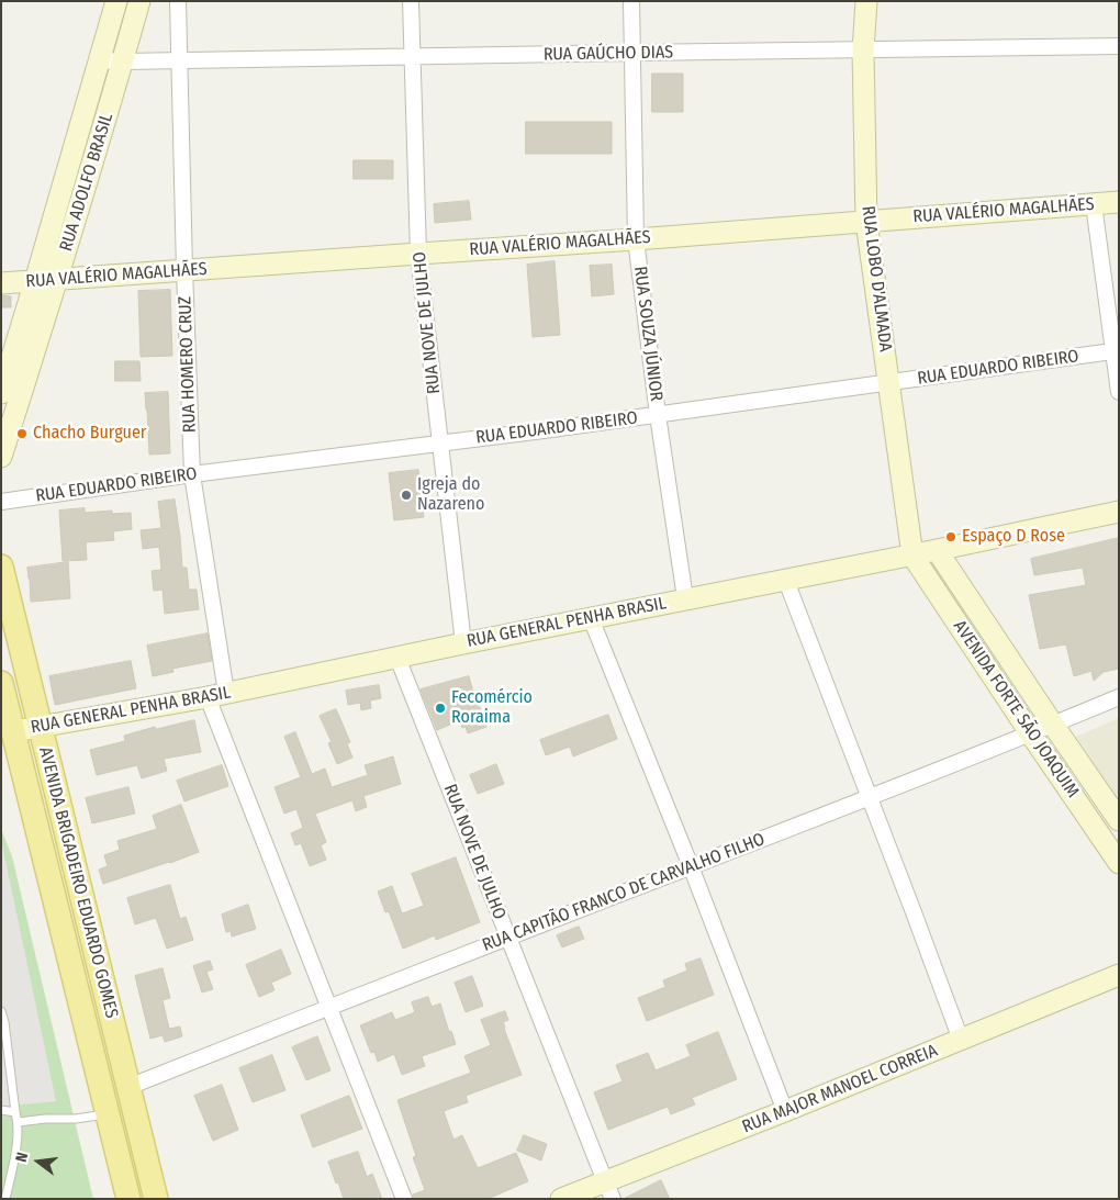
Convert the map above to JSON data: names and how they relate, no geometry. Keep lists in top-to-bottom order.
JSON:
{
  "streets": {
    "main road": ["AVENIDA BRIGADEIRO EDUARDO GOMES"],
    "street": [
      "RUA GAÚCHO DIAS",
      "RUA ADOLFO BRASIL",
      "RUA VALÉRIO MAGALHÃES",
      "RUA LOBO D'ALMADA",
      "RUA NOVE DE JULHO",
      "RUA SOUZA JÚNIOR",
      "RUA HOMERO CRUZ",
      "RUA EDUARDO RIBEIRO",
      "RUA GENERAL PENHA BRASIL",
      "AVENIDA FORTE SÃO JOAQUIM",
      "RUA CAPITÃO FRANCO DE CARVALHO FILHO",
      "RUA MAJOR MANOEL CORREIA"
    ]
  },
  "crossings": [
    ["RUA GAÚCHO DIAS", "RUA ADOLFO BRASIL"],
    ["RUA GAÚCHO DIAS", "RUA LOBO D'ALMADA"],
    ["RUA GAÚCHO DIAS", "RUA NOVE DE JULHO"],
    ["RUA GAÚCHO DIAS", "RUA SOUZA JÚNIOR"],
    ["RUA GAÚCHO DIAS", "RUA HOMERO CRUZ"],
    ["RUA ADOLFO BRASIL", "RUA VALÉRIO MAGALHÃES"],
    ["RUA VALÉRIO MAGALHÃES", "RUA LOBO D'ALMADA"],
    ["RUA VALÉRIO MAGALHÃES", "RUA NOVE DE JULHO"],
    ["RUA VALÉRIO MAGALHÃES", "RUA SOUZA JÚNIOR"],
    ["RUA VALÉRIO MAGALHÃES", "RUA HOMERO CRUZ"],
    ["RUA LOBO D'ALMADA", "RUA EDUARDO RIBEIRO"],
    ["RUA LOBO D'ALMADA", "RUA GENERAL PENHA BRASIL"],
    ["RUA LOBO D'ALMADA", "AVENIDA FORTE SÃO JOAQUIM"],
    ["RUA NOVE DE JULHO", "RUA EDUARDO RIBEIRO"],
    ["RUA NOVE DE JULHO", "RUA GENERAL PENHA BRASIL"],
    ["RUA NOVE DE JULHO", "RUA CAPITÃO FRANCO DE CARVALHO FILHO"],
    ["RUA NOVE DE JULHO", "RUA MAJOR MANOEL CORREIA"],
    ["RUA SOUZA JÚNIOR", "RUA EDUARDO RIBEIRO"],
    ["RUA SOUZA JÚNIOR", "RUA GENERAL PENHA BRASIL"],
    ["RUA HOMERO CRUZ", "RUA EDUARDO RIBEIRO"],
    ["RUA HOMERO CRUZ", "RUA GENERAL PENHA BRASIL"],
    ["RUA HOMERO CRUZ", "RUA CAPITÃO FRANCO DE CARVALHO FILHO"],
    ["RUA GENERAL PENHA BRASIL", "AVENIDA FORTE SÃO JOAQUIM"],
    ["RUA GENERAL PENHA BRASIL", "AVENIDA BRIGADEIRO EDUARDO GOMES"],
    ["AVENIDA FORTE SÃO JOAQUIM", "RUA CAPITÃO FRANCO DE CARVALHO FILHO"],
    ["AVENIDA BRIGADEIRO EDUARDO GOMES", "RUA CAPITÃO FRANCO DE CARVALHO FILHO"]
  ],
  "places": [
    "Chacho Burguer",
    "Igreja do Nazareno",
    "Espaço D Rose",
    "Fecomércio Roraima"
  ],
  "north": "left"
}
